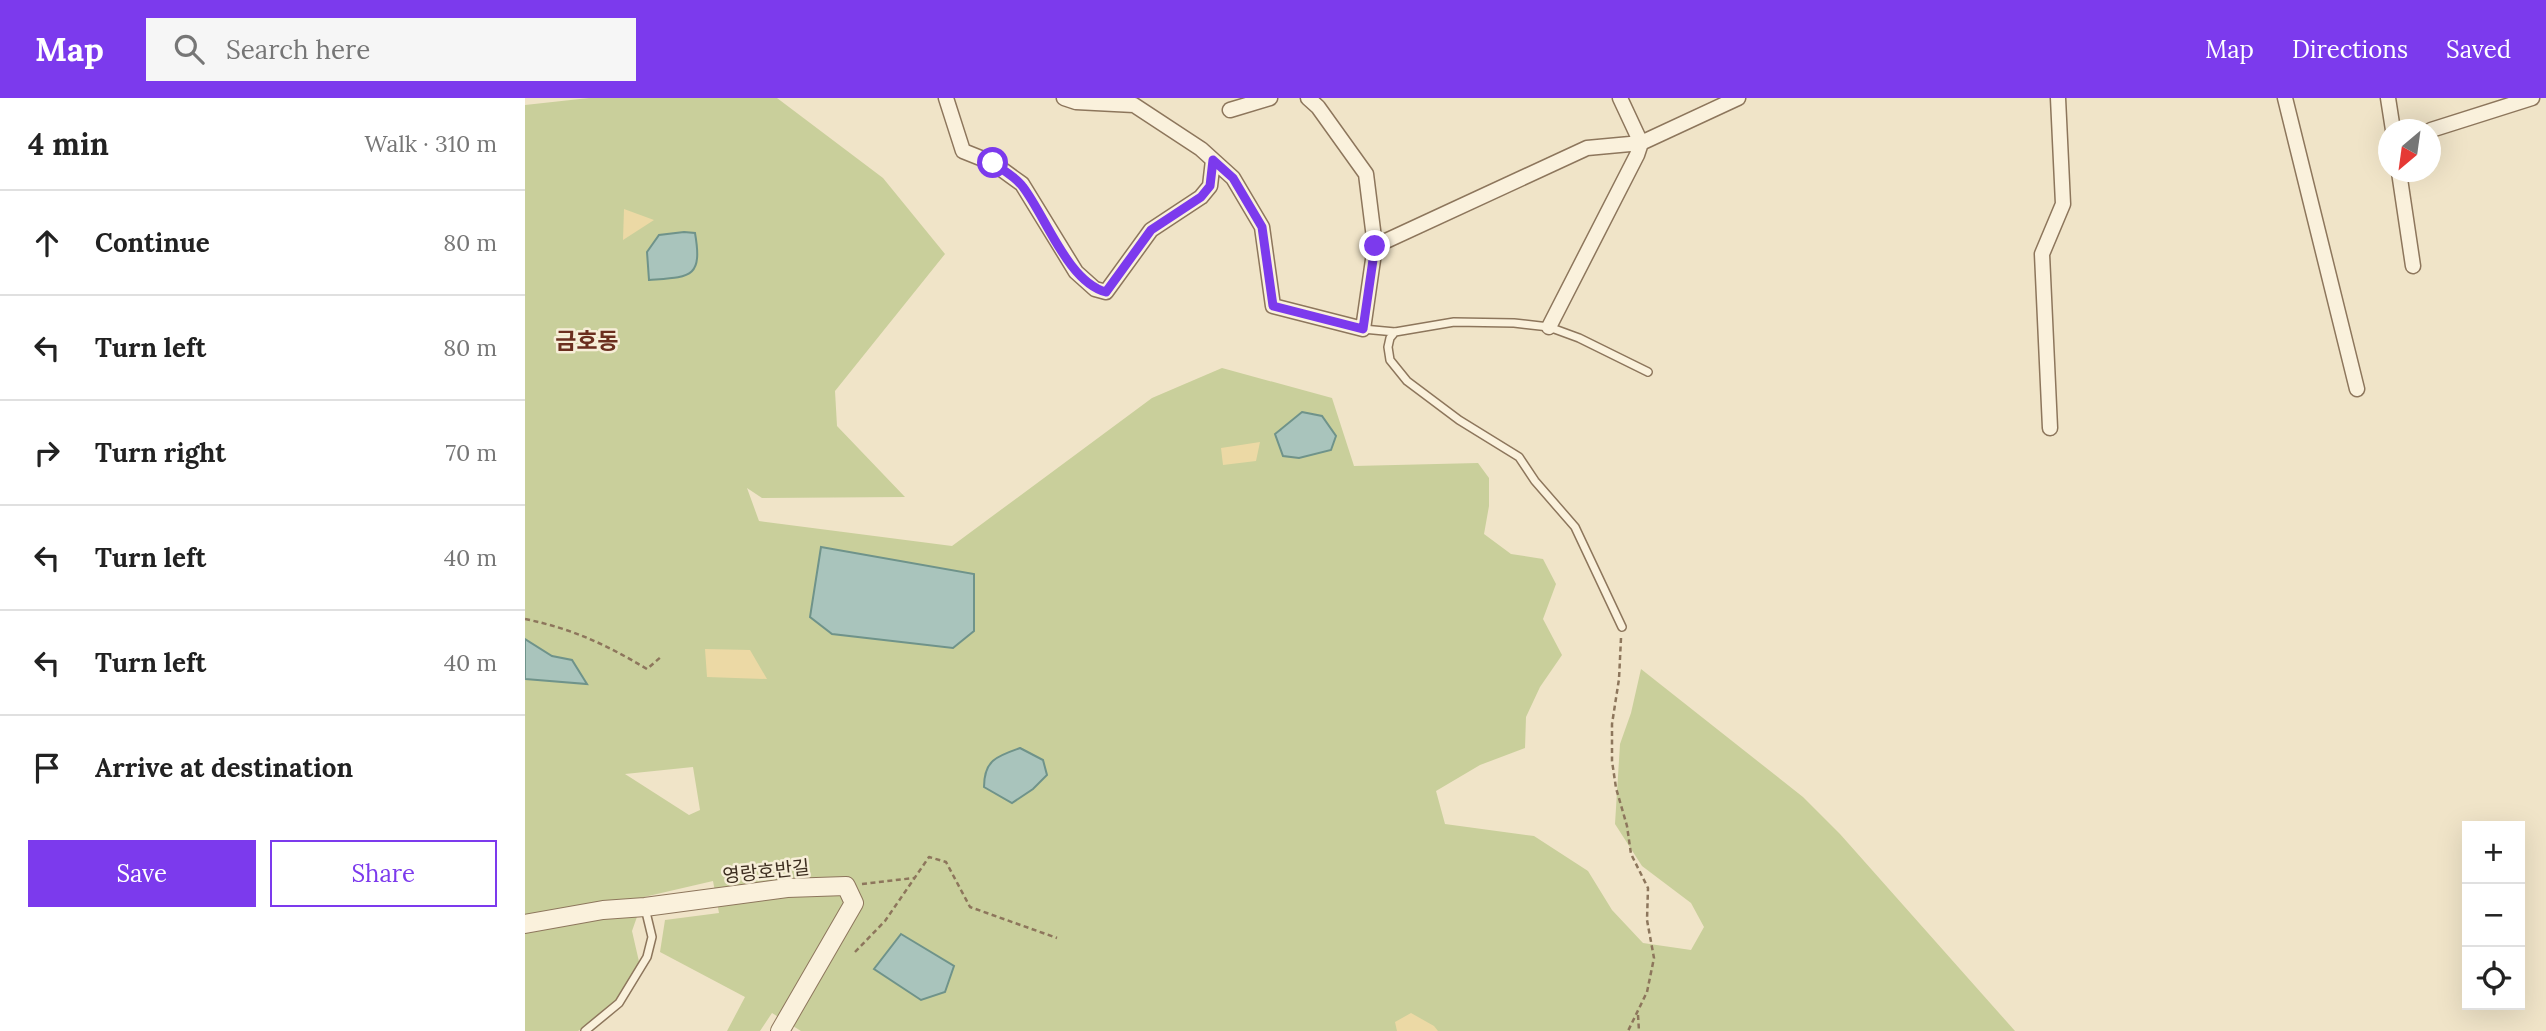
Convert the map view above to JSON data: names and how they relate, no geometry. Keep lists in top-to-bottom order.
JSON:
{
  "streets": {
    "street": ["영랑호반길"]
  },
  "districts": ["금호동"],
  "north": "bottom left",
  "page": {
    "header": "Map",
    "search": "Search here",
    "nav": ["Map", "Directions", "Saved"],
    "heading": ["4 min", "Walk · 310 m"],
    "list": [
      ["Continue", "80 m"],
      ["Turn left", "80 m"],
      ["Turn right", "70 m"],
      ["Turn left", "40 m"],
      ["Turn left", "40 m"],
      "Arrive at destination"
    ],
    "buttons": ["Save", "Share"],
    "map_buttons": ["+", "−"]
  }
}
